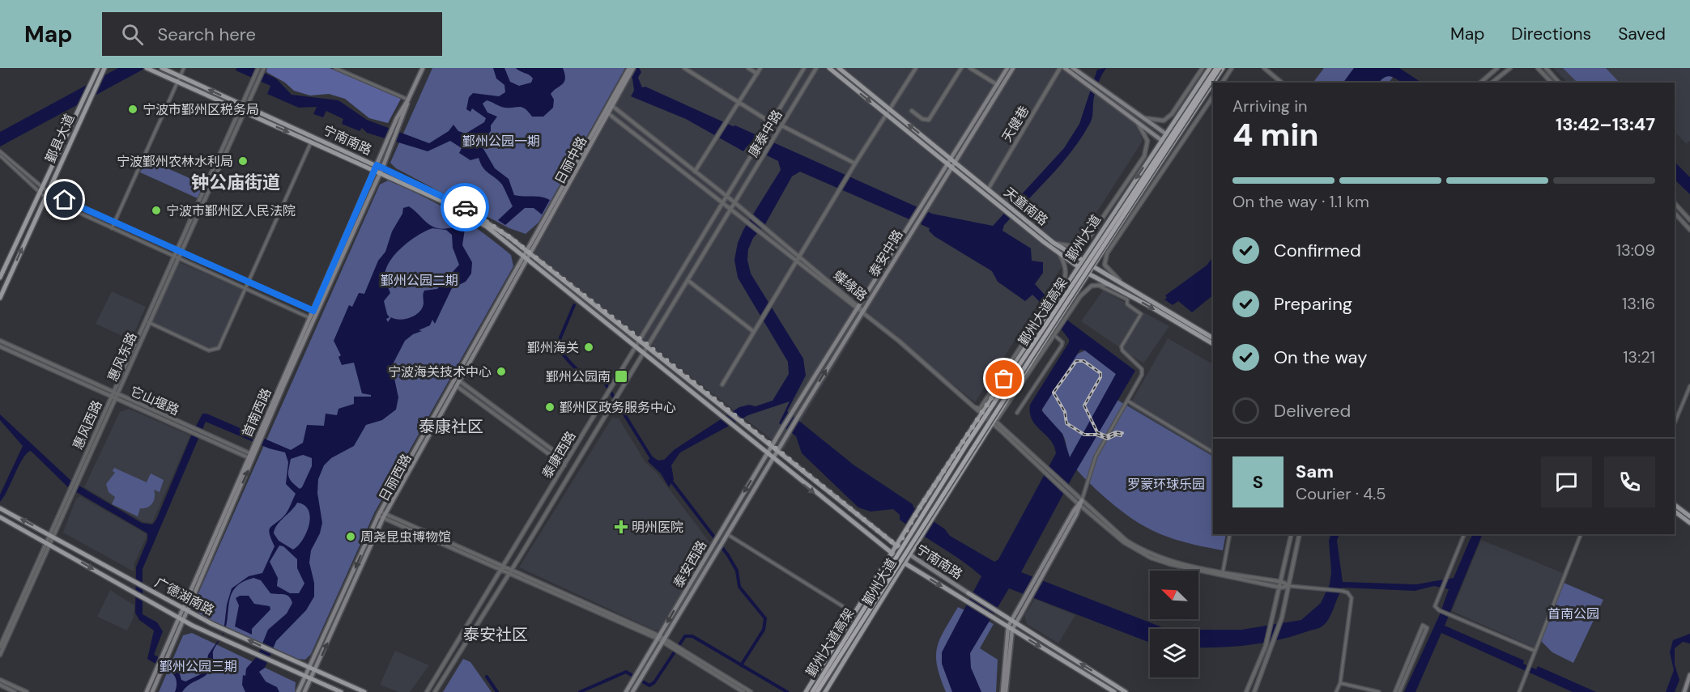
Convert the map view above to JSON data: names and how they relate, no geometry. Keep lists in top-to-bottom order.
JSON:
{
  "streets": {
    "highway": ["鄞州大道高架"],
    "main road": [
      "鄞县大道",
      "宁南南路",
      "日丽中路",
      "天童南路",
      "鄞州大道",
      "泰安中路",
      "首南西路",
      "日丽西路",
      "泰安西路",
      "广德湖南路"
    ],
    "street": [
      "天健巷",
      "康泰中路",
      "蝶缘路",
      "惠风东路",
      "它山堰路",
      "泰康西路"
    ]
  },
  "crossings": [
    ["天健巷", "天童南路"],
    ["康泰中路", "蝶缘路"],
    ["康泰中路", "泰康西路"],
    ["宁南南路", "日丽中路"],
    ["宁南南路", "鄞州大道"],
    ["宁南南路", "泰安中路"],
    ["宁南南路", "首南西路"],
    ["宁南南路", "泰康西路"],
    ["宁南南路", "日丽西路"],
    ["宁南南路", "泰安西路"],
    ["日丽中路", "蝶缘路"],
    ["日丽中路", "日丽西路"],
    ["天童南路", "鄞州大道"],
    ["天童南路", "泰安中路"],
    ["鄞州大道", "蝶缘路"],
    ["鄞州大道", "鄞州大道高架"],
    ["泰安中路", "蝶缘路"],
    ["泰安中路", "泰安西路"],
    ["蝶缘路", "泰康西路"],
    ["惠风东路", "它山堰路"],
    ["惠风东路", "广德湖南路"],
    ["它山堰路", "首南西路"],
    ["首南西路", "广德湖南路"],
    ["日丽西路", "广德湖南路"]
  ],
  "districts": ["钟公庙街道", "泰康社区", "泰安社区"],
  "parks": [
    "鄞州公园一期",
    "鄞州公园二期",
    "罗蒙环球乐园",
    "首南公园",
    "鄞州公园三期"
  ],
  "places": {
    "other": [
      "宁波市鄞州区税务局",
      "宁波鄞州农林水利局",
      "宁波市鄞州区人民法院",
      "鄞州海关",
      "宁波海关技术中心",
      "鄞州区政务服务中心",
      "周尧昆虫博物馆"
    ],
    "transit": ["鄞州公园南"],
    "health": ["明州医院"]
  },
  "north": "top left",
  "page": {
    "header": "Map",
    "search": "Search here",
    "nav": ["Map", "Directions", "Saved"],
    "heading": ["4 min", "Arriving in", "13:42–13:47"],
    "panel": ["Sam", "Courier · 4.5"],
    "bar": "On the way · 1.1 km",
    "list": [
      ["Confirmed", "13:09"],
      ["Preparing", "13:16"],
      ["On the way", "13:21"],
      "Delivered"
    ],
    "round": "S"
  }
}
